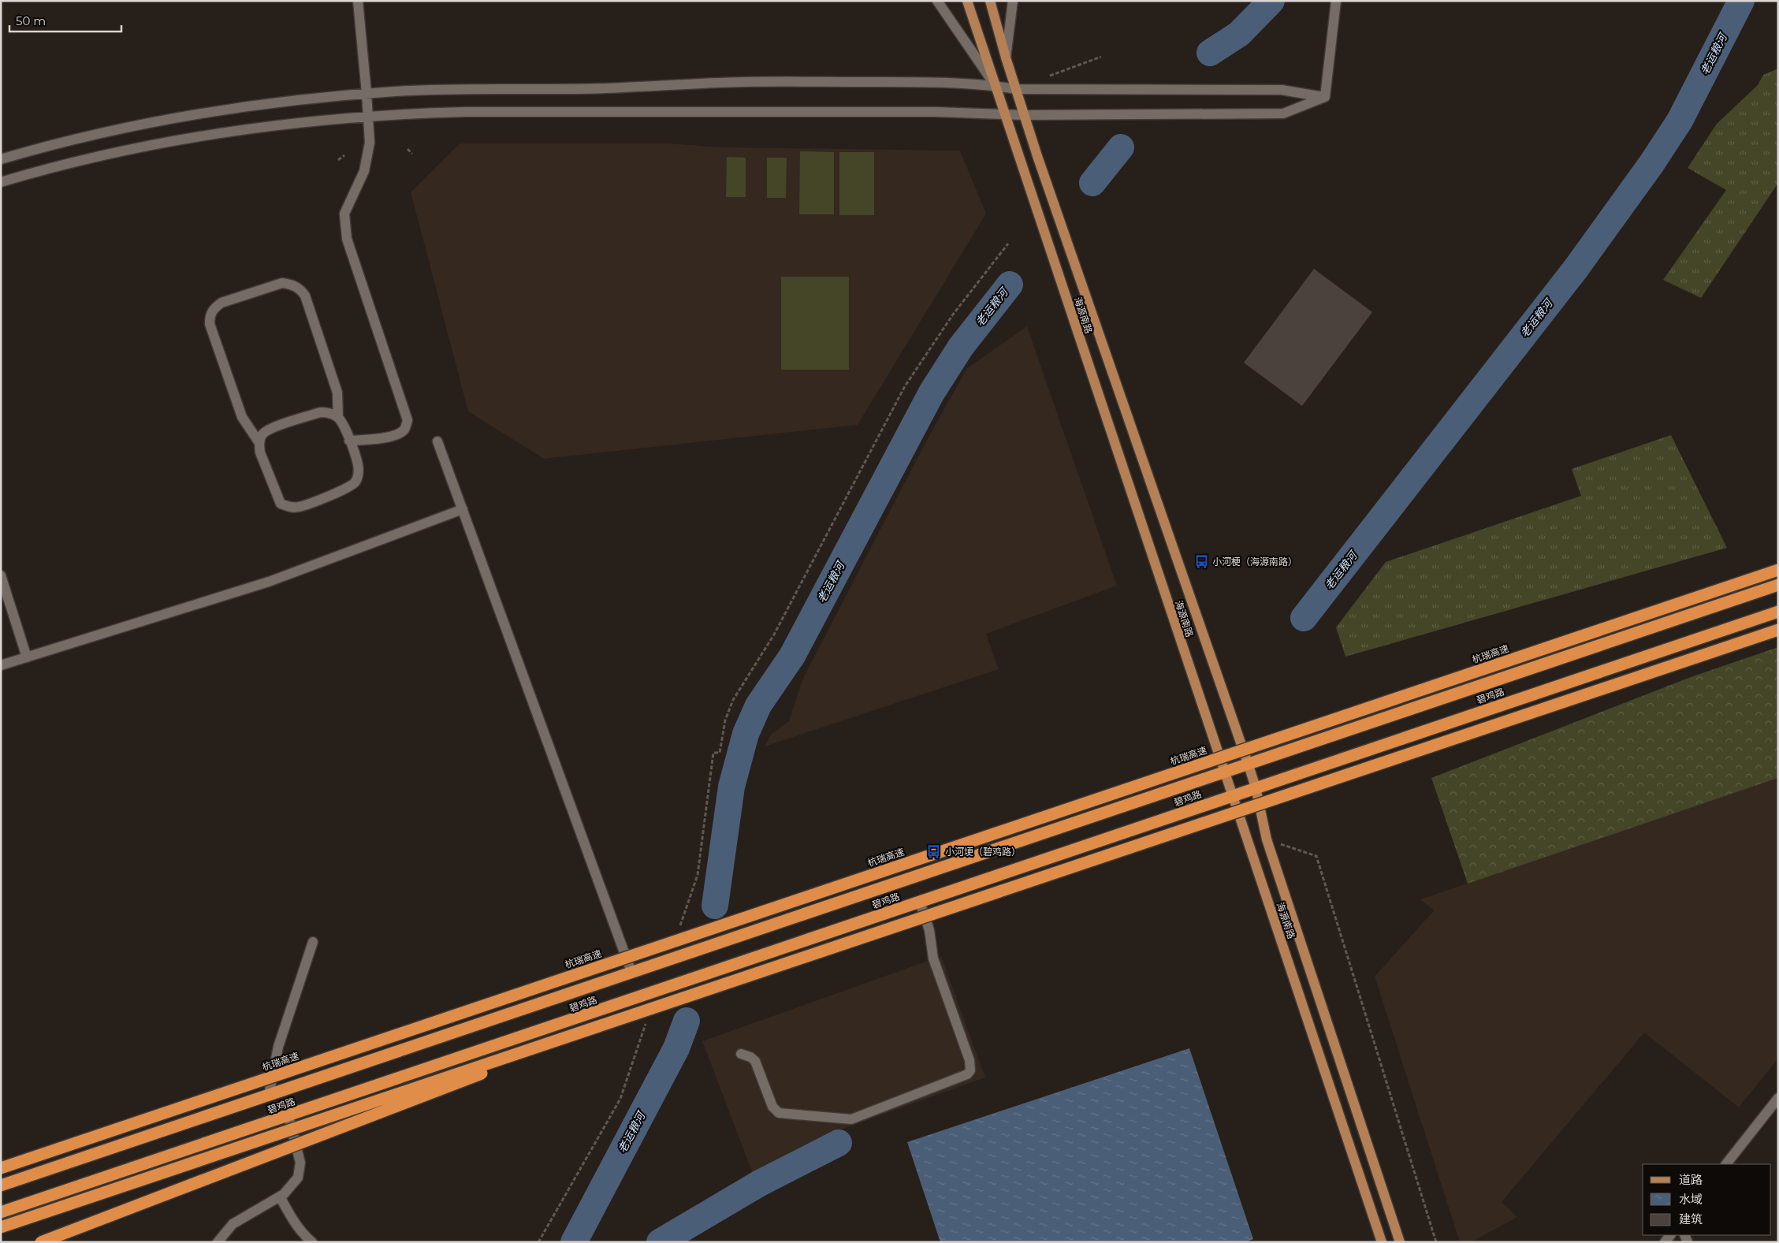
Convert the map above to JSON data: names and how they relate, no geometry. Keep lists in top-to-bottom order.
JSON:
{
  "streets": {
    "highway": ["杭瑞高速", "碧鸡路"],
    "main road": ["海源南路"]
  },
  "crossings": [
    ["海源南路", "碧鸡路"]
  ],
  "water": ["老运粮河"],
  "places": {
    "bus stop": ["小河梗（海源南路）", "小河埂（碧鸡路）"]
  },
  "legend": ["道路", "水域", "建筑"],
  "scale_bar": "50 m"
}
